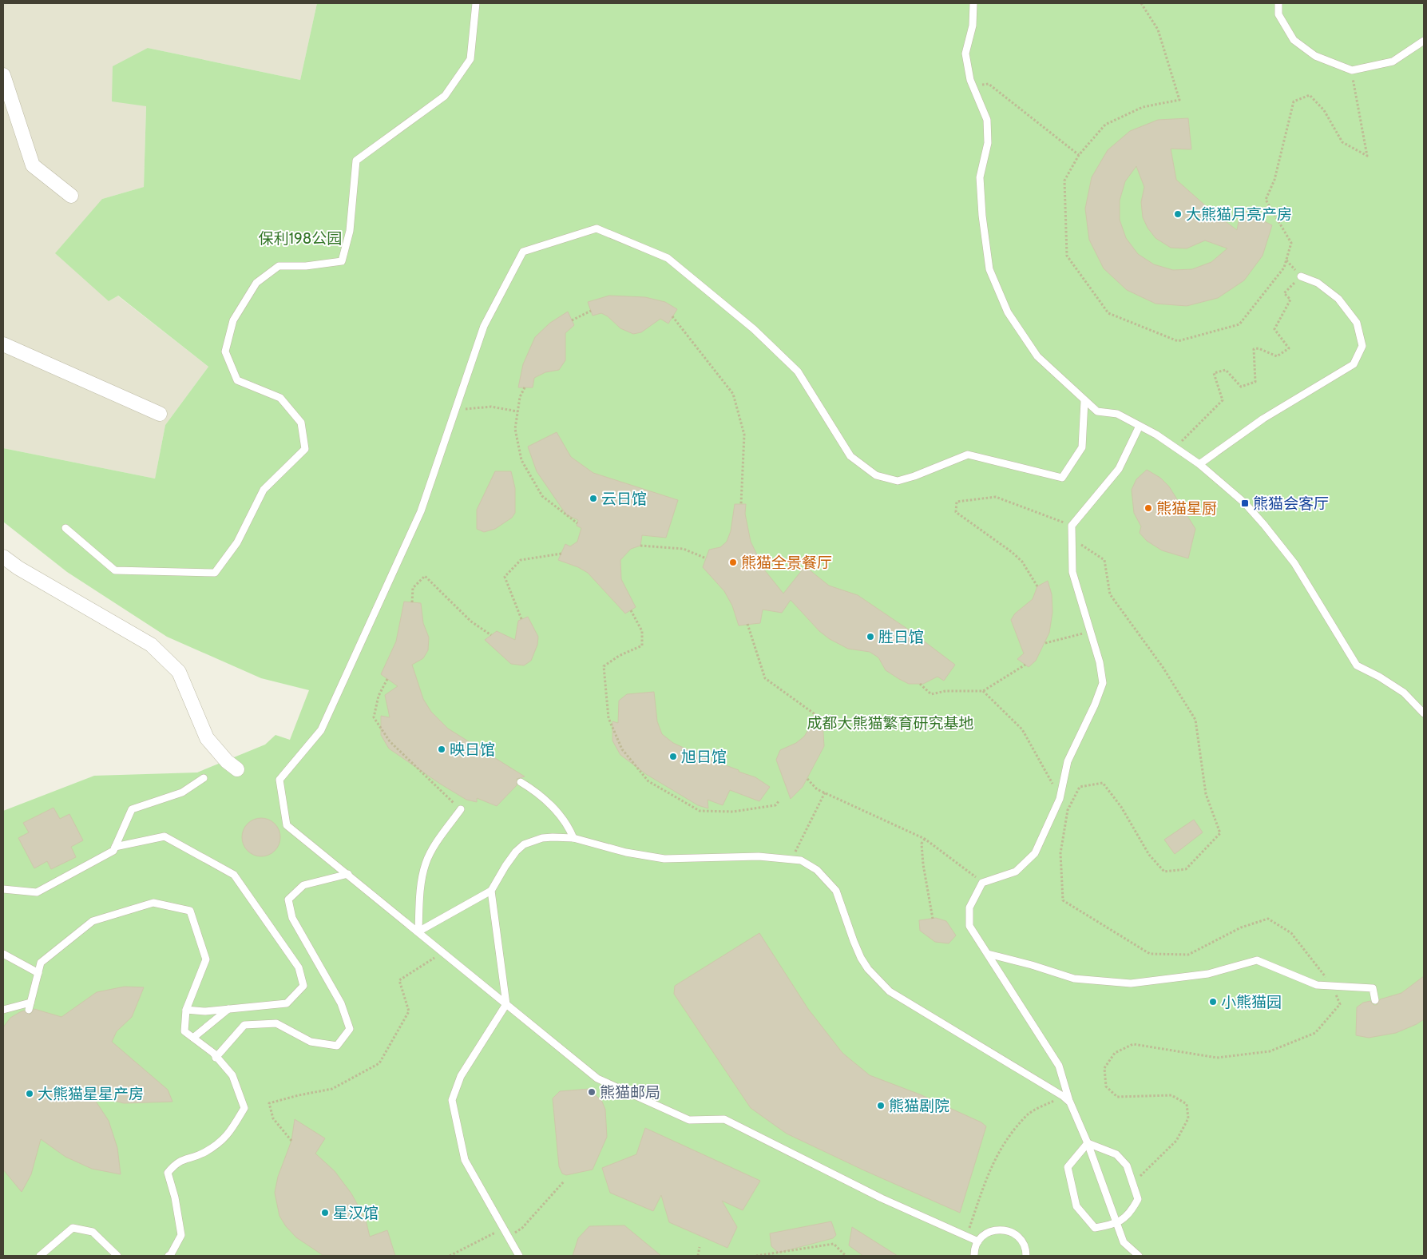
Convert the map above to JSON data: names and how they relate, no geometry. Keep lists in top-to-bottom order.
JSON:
{
  "parks": ["保利198公园", "成都大熊猫繁育研究基地"],
  "places": {
    "other": [
      "大熊猫月亮产房",
      "云日馆",
      "熊猫星厨",
      "熊猫全景餐厅",
      "胜日馆",
      "映日馆",
      "旭日馆",
      "小熊猫园",
      "熊猫邮局",
      "大熊猫星星产房",
      "熊猫剧院",
      "星汉馆"
    ],
    "transit": ["熊猫会客厅"]
  }
}
